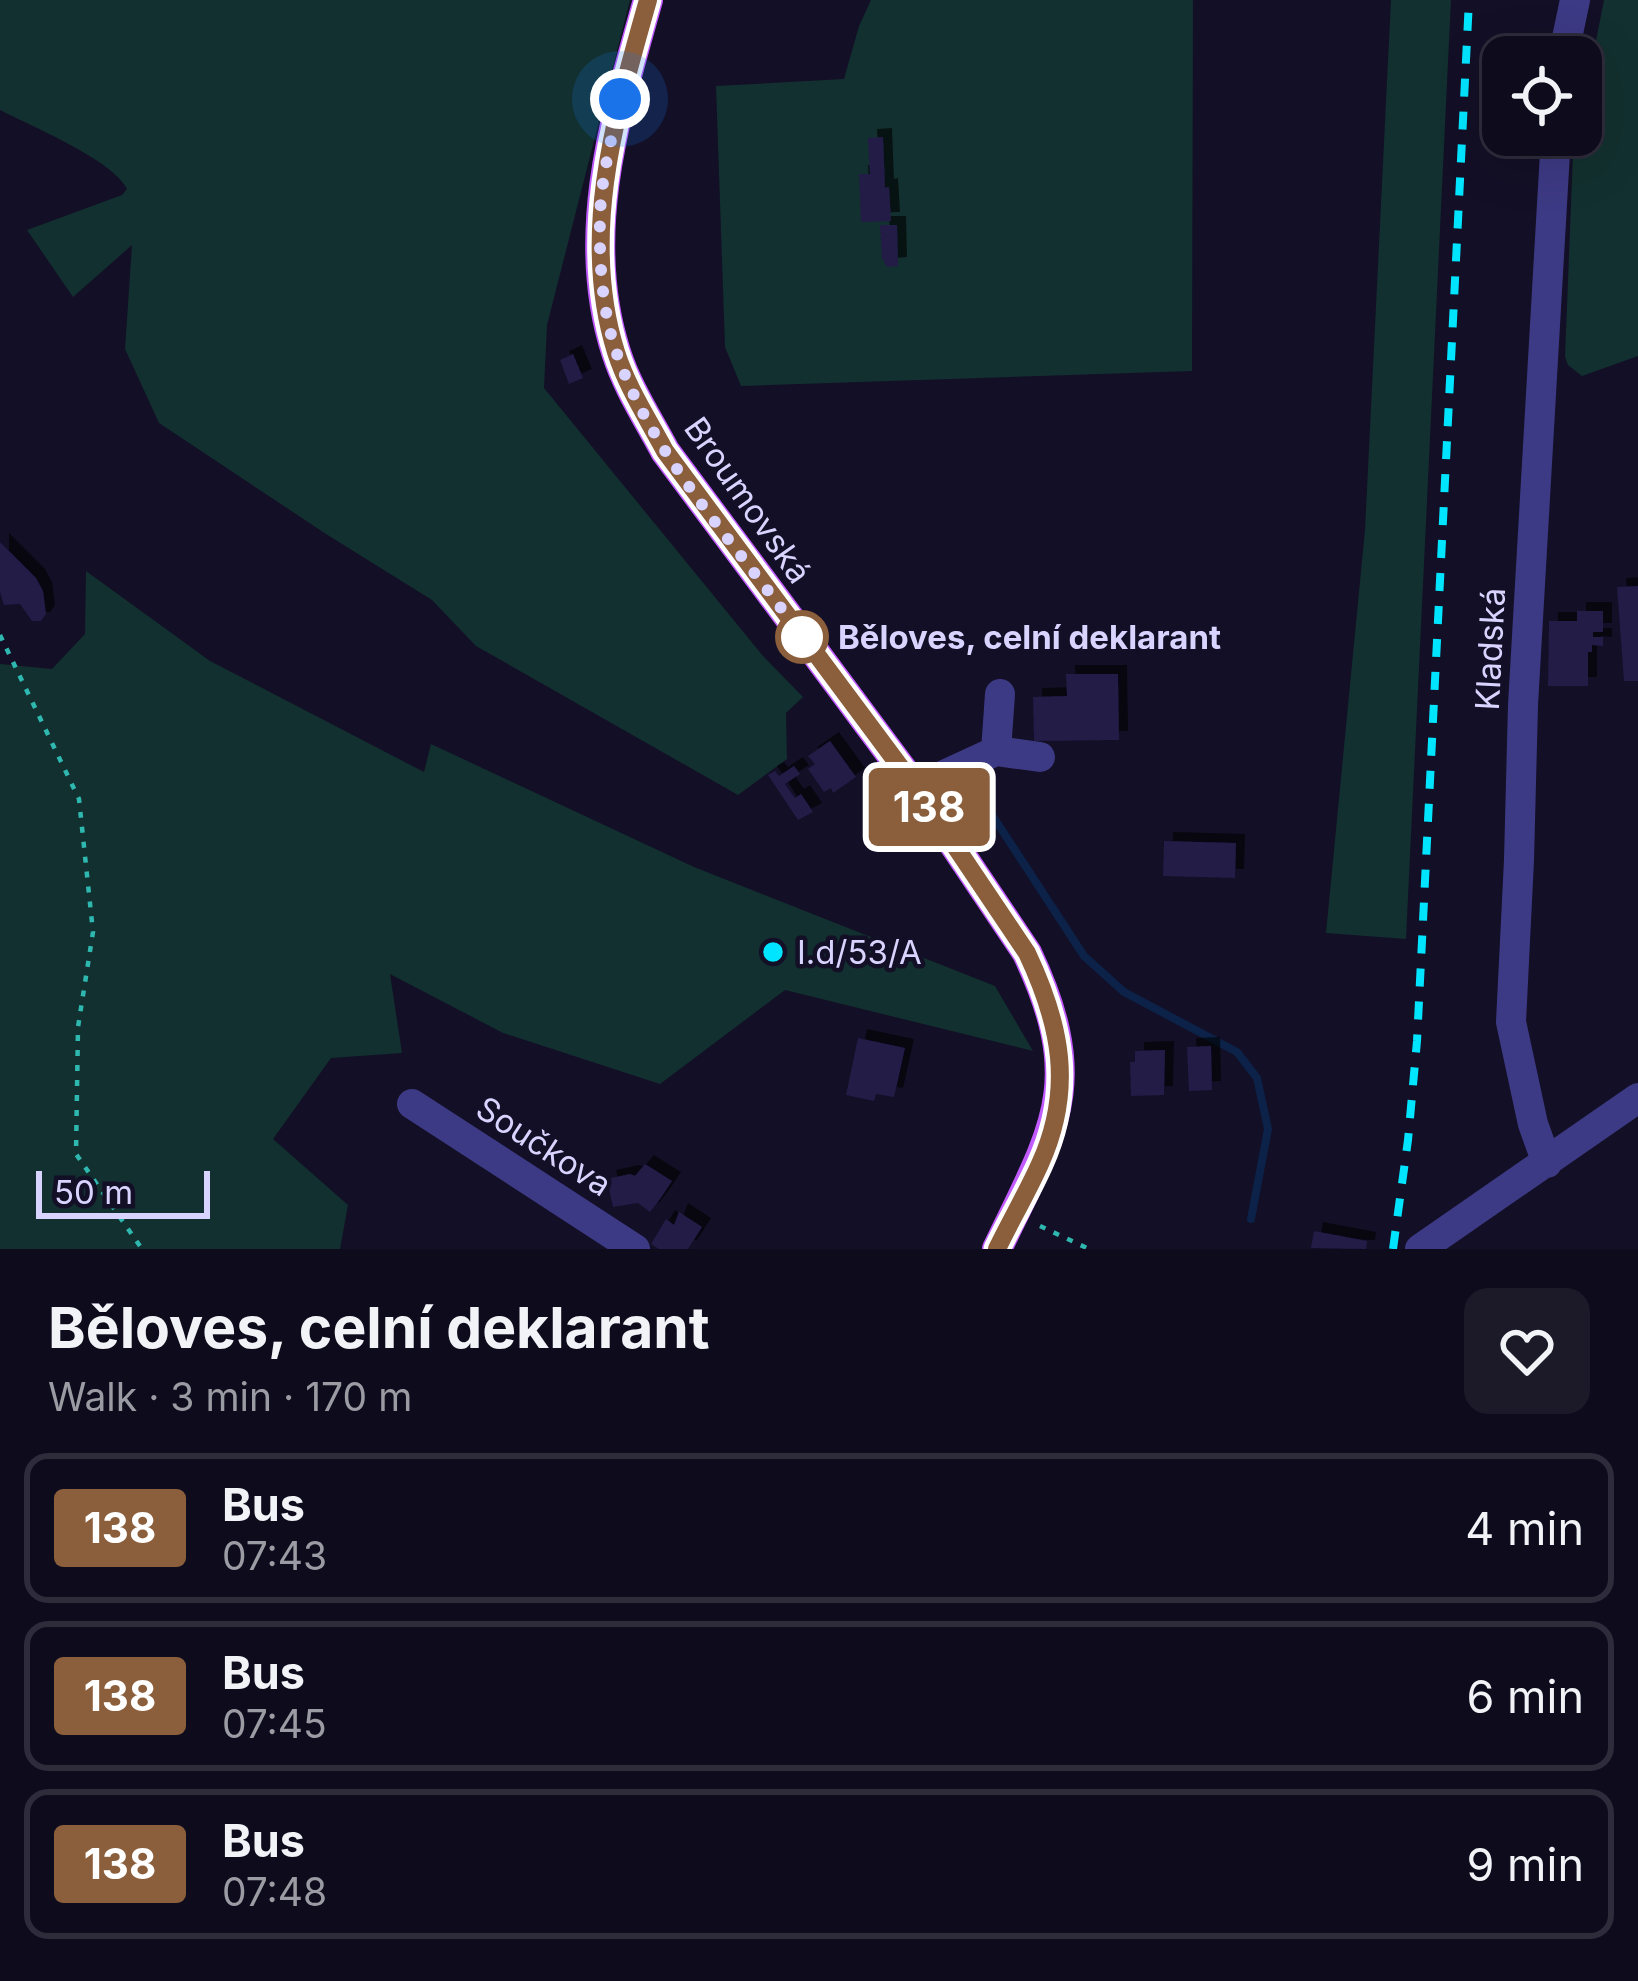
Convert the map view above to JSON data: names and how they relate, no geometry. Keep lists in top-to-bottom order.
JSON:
{
  "streets": {
    "main road": ["Broumovská"],
    "street": ["Kladská", "Součkova"]
  },
  "places": ["Běloves, celní deklarant", "I.d/53/A"],
  "lines": ["bus line 138"],
  "scale_bar": "50 m",
  "page": {
    "on_map": "138",
    "scale": "50 m",
    "heading": ["Běloves, celní deklarant", "Walk · 3 min · 170 m"],
    "list": [
      {
        "mark": "138",
        "name": "Bus",
        "note": "07:43",
        "value": "4 min"
      },
      {
        "mark": "138",
        "name": "Bus",
        "note": "07:45",
        "value": "6 min"
      },
      {
        "mark": "138",
        "name": "Bus",
        "note": "07:48",
        "value": "9 min"
      }
    ]
  }
}
